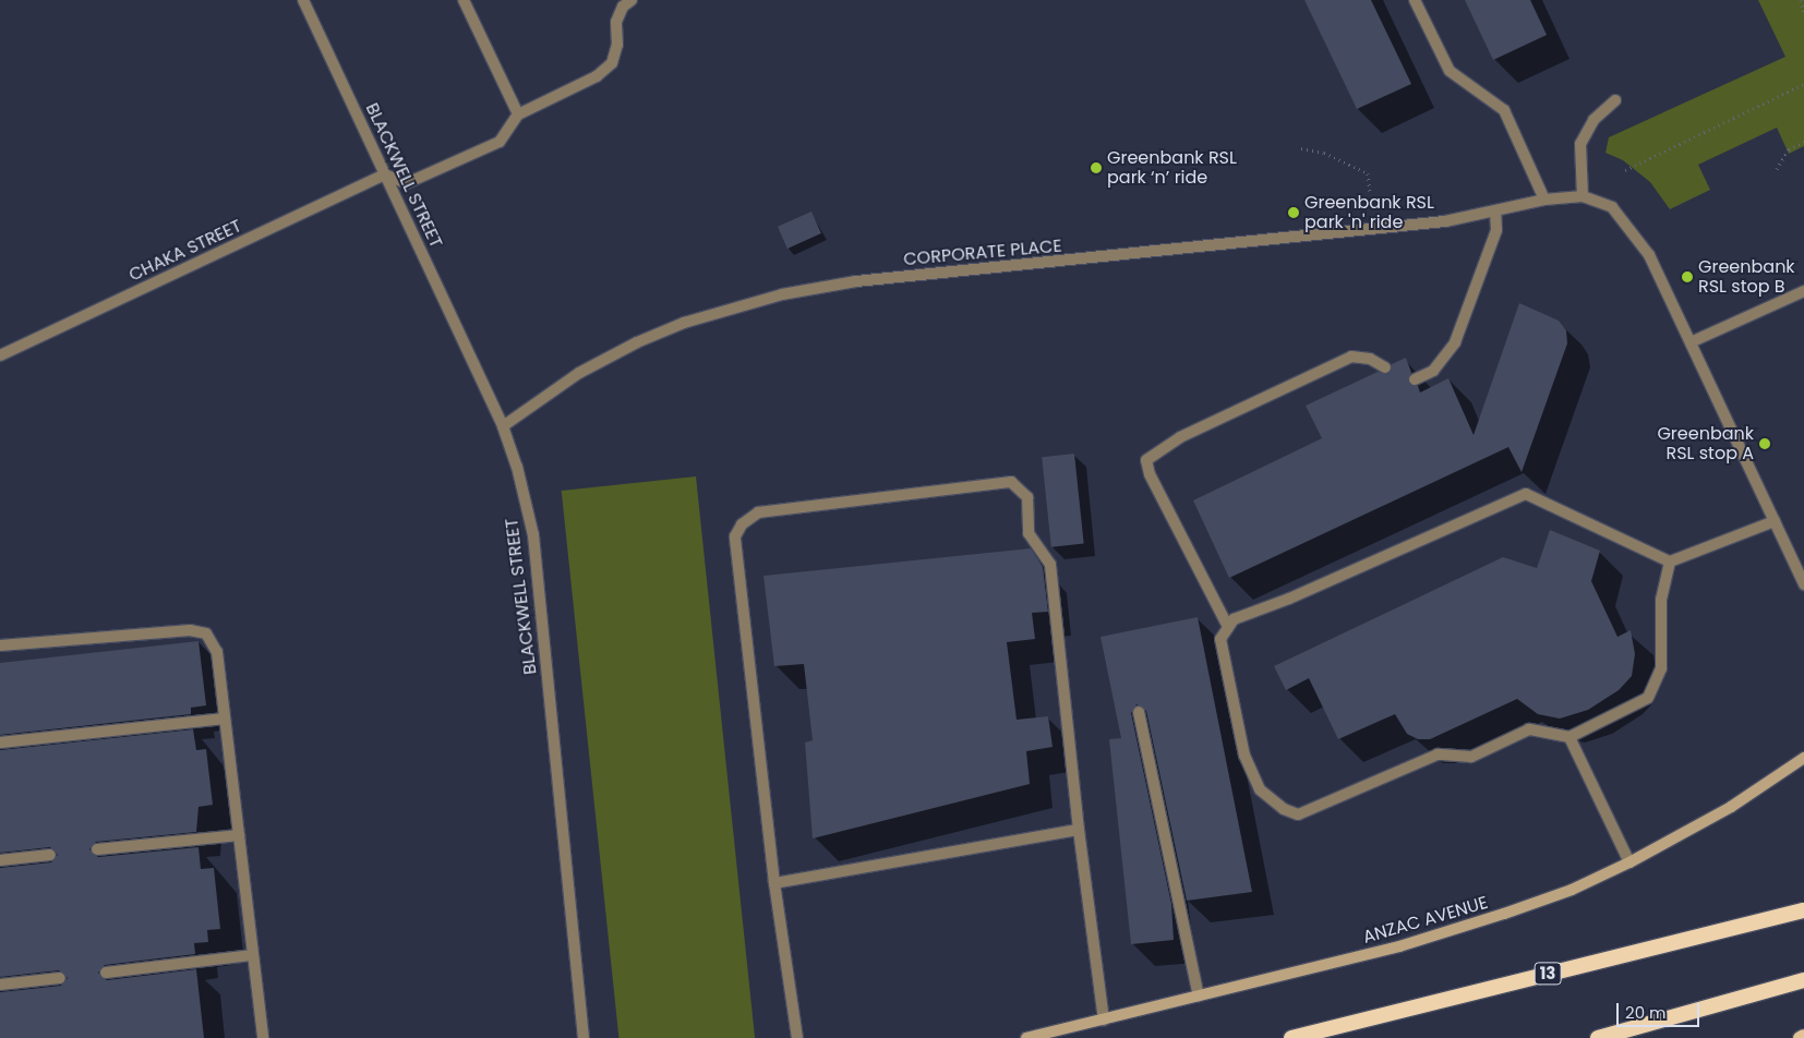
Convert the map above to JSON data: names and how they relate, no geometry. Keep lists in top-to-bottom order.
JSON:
{
  "streets": {
    "highway": ["13"],
    "main road": ["ANZAC AVENUE"],
    "street": ["BLACKWELL STREET", "CHAKA STREET", "CORPORATE PLACE"]
  },
  "crossings": [
    ["BLACKWELL STREET", "CHAKA STREET"],
    ["BLACKWELL STREET", "CORPORATE PLACE"]
  ],
  "places": [
    "Greenbank RSL park ‘n’ ride",
    "Greenbank RSL park 'n' ride",
    "Greenbank RSL stop B",
    "Greenbank RSL stop A"
  ],
  "scale_bar": "20 m"
}
